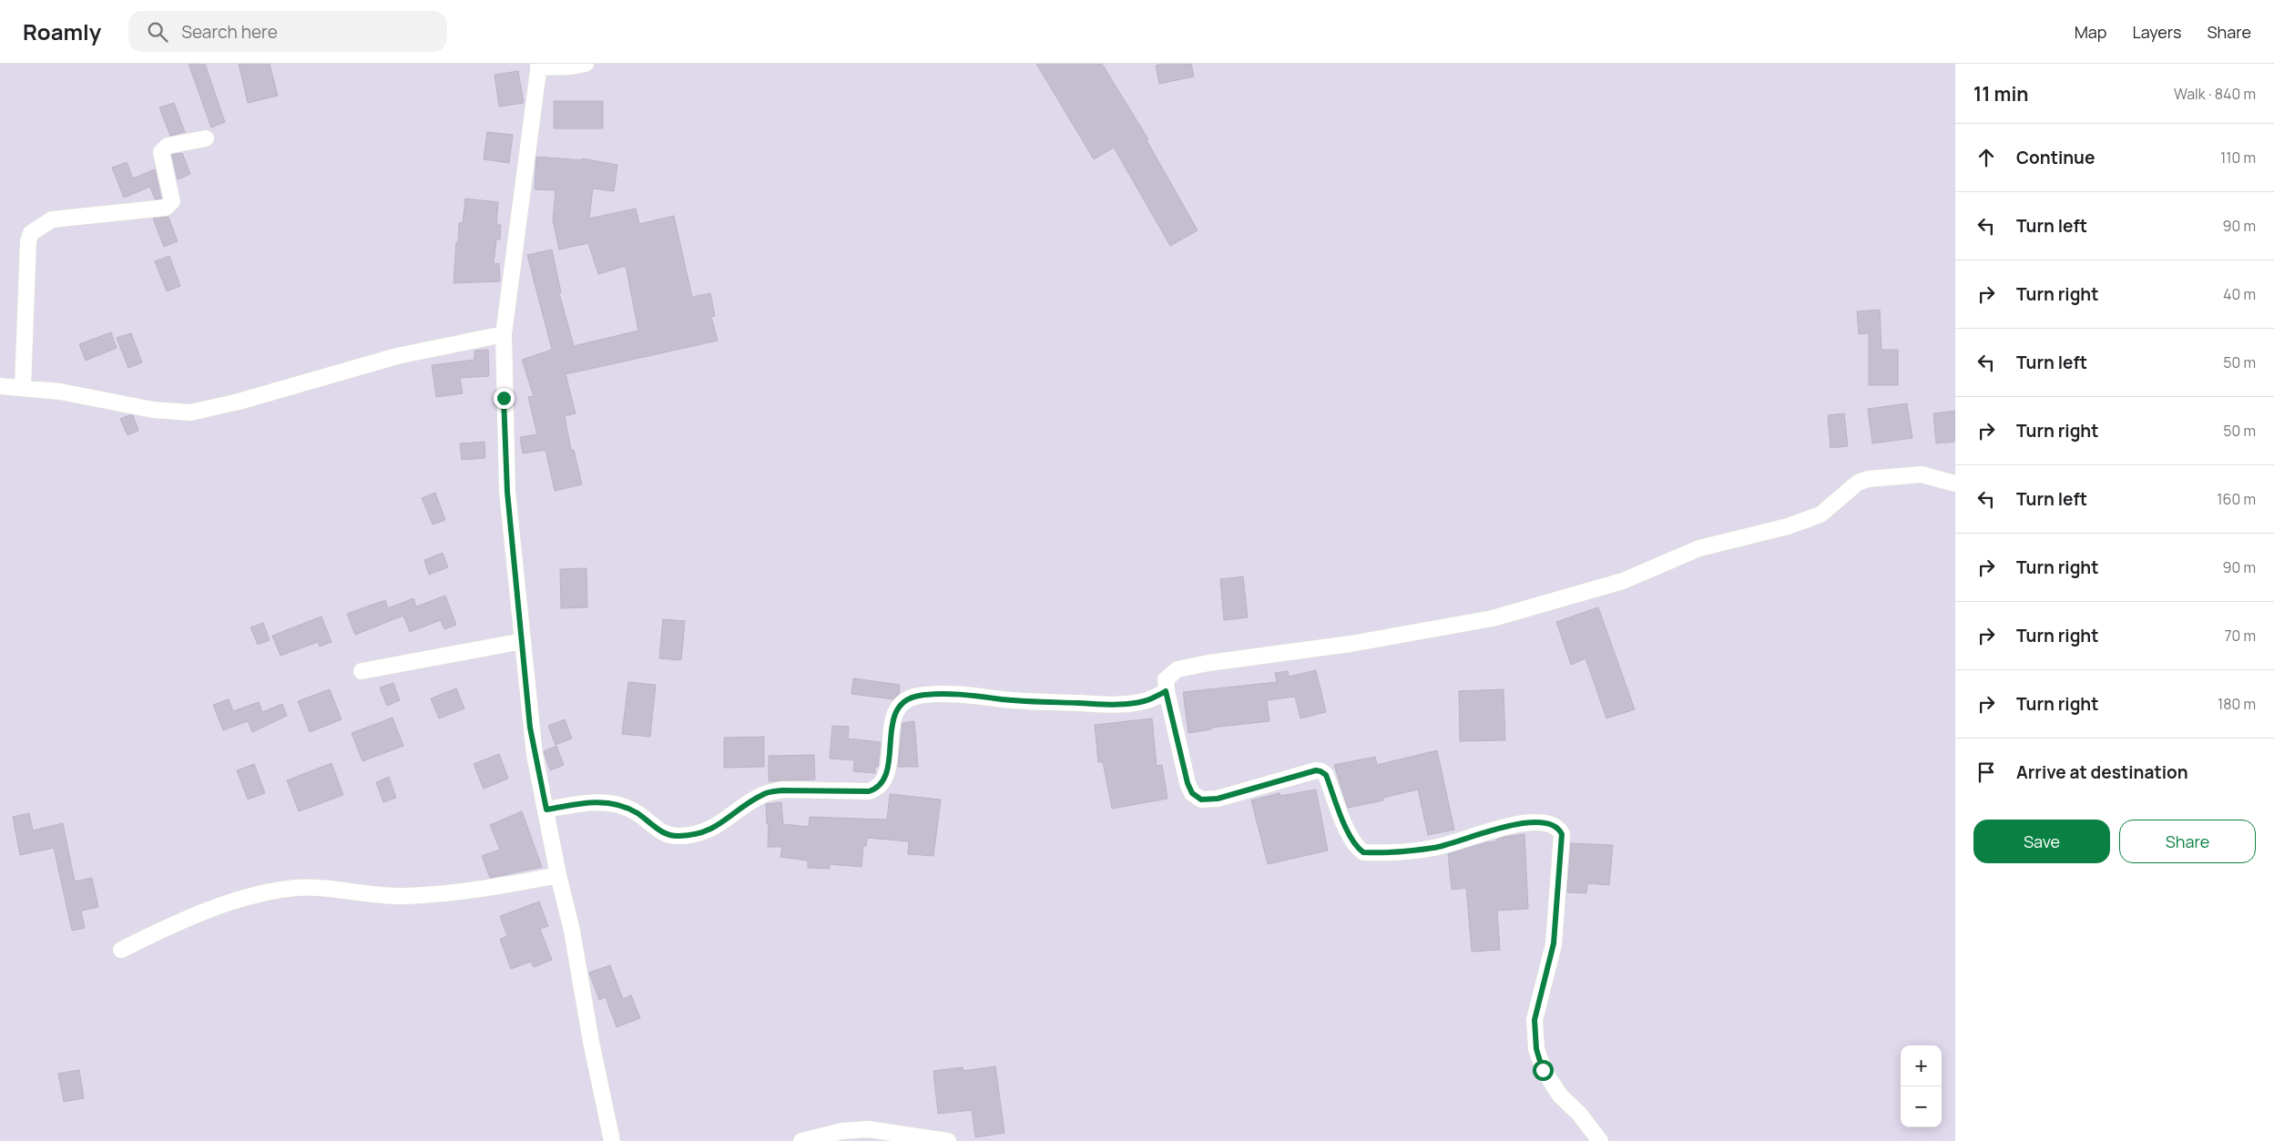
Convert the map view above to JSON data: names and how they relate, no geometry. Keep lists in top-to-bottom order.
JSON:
{
  "page": {
    "header": "Roamly",
    "search": "Search here",
    "nav": ["Map", "Layers", "Share"],
    "heading": ["11 min", "Walk · 840 m"],
    "list": [
      ["Continue", "110 m"],
      ["Turn left", "90 m"],
      ["Turn right", "40 m"],
      ["Turn left", "50 m"],
      ["Turn right", "50 m"],
      ["Turn left", "160 m"],
      ["Turn right", "90 m"],
      ["Turn right", "70 m"],
      ["Turn right", "180 m"],
      "Arrive at destination"
    ],
    "buttons": ["Save", "Share"],
    "map_buttons": ["+", "−"]
  }
}
